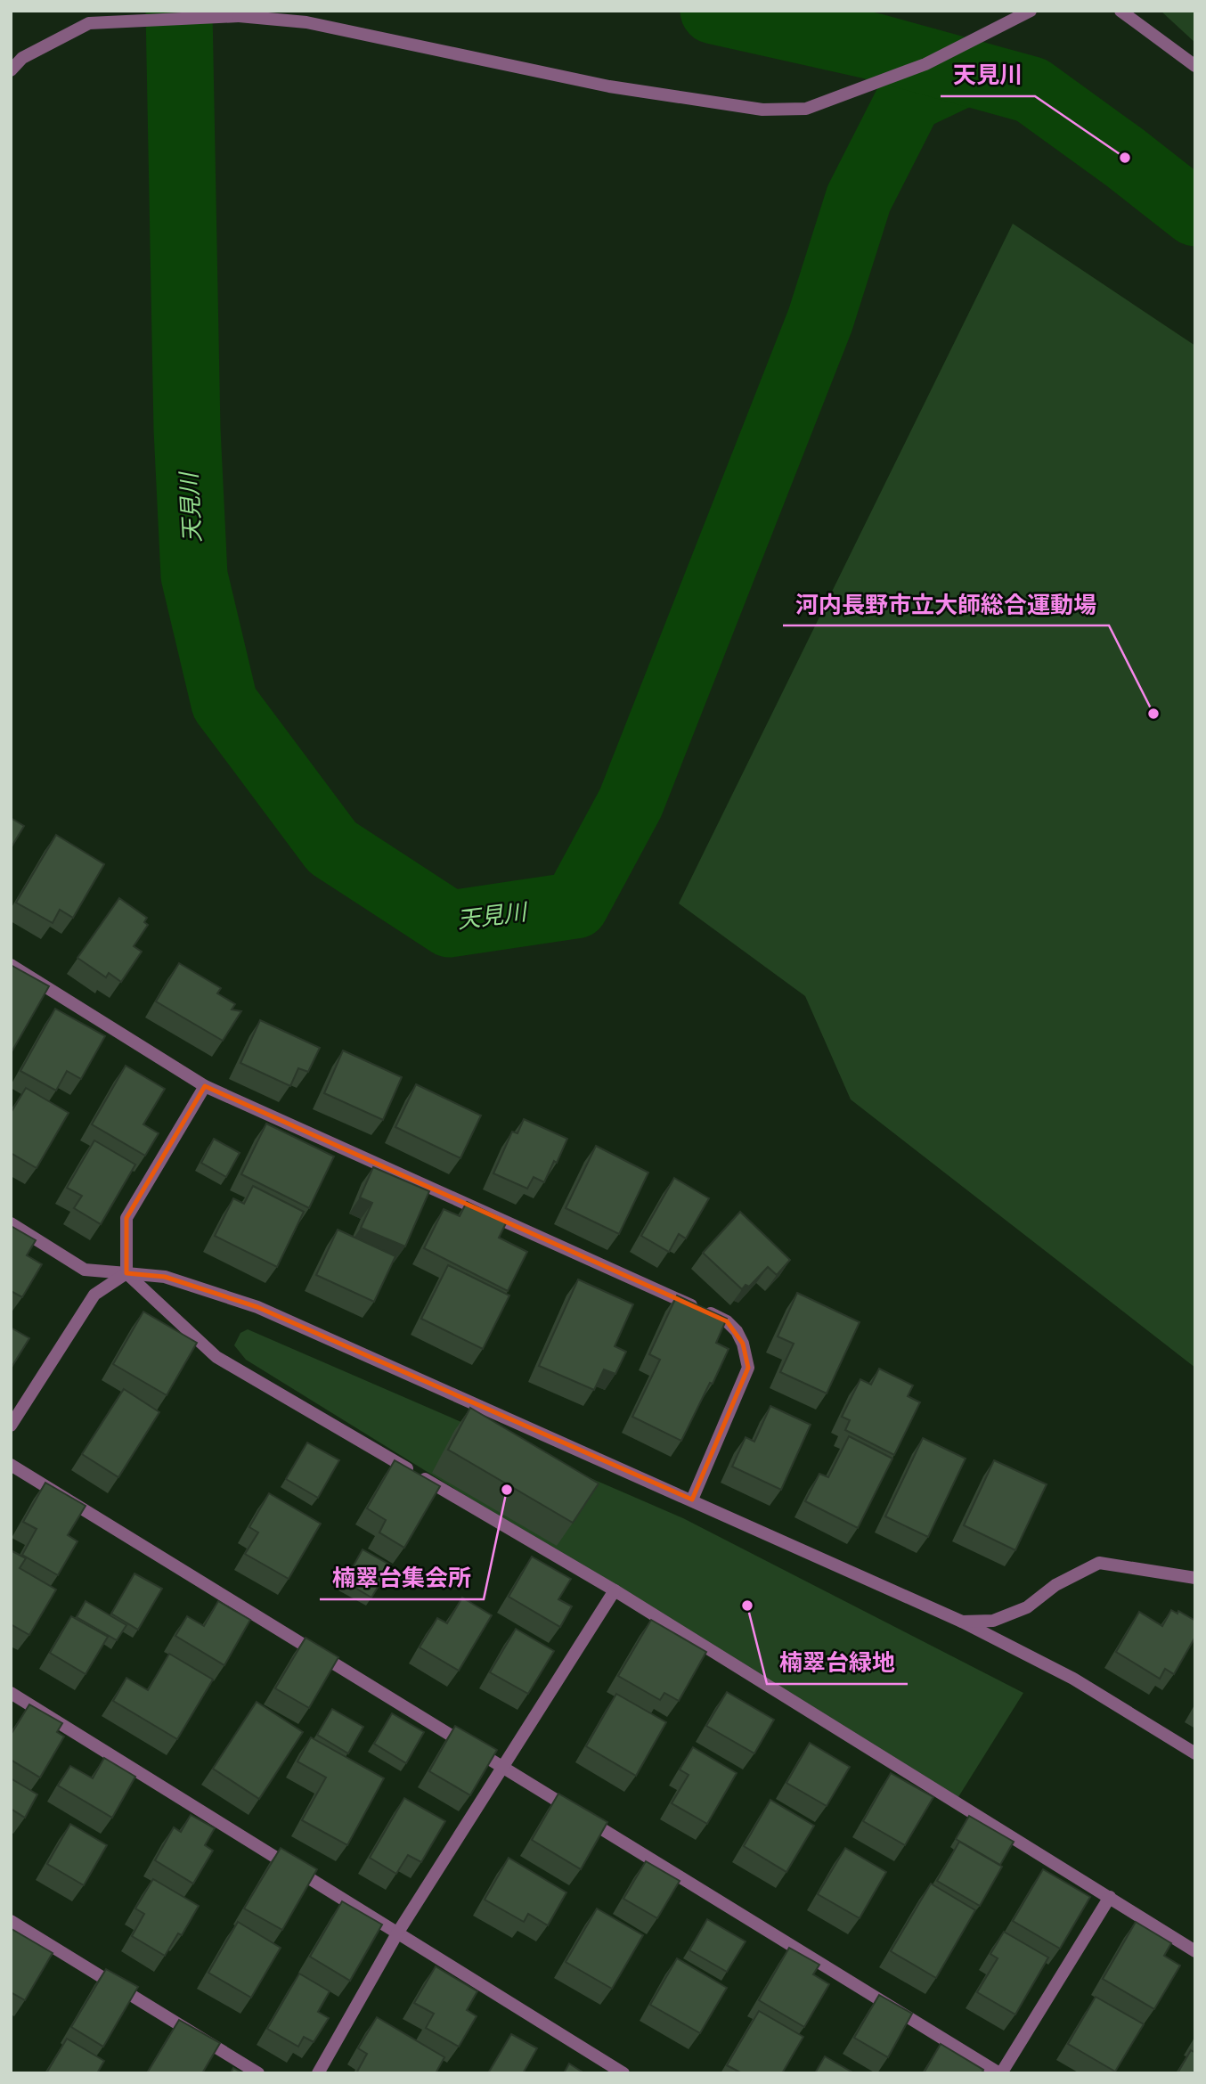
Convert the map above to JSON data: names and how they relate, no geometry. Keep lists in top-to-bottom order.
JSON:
{
  "water": ["天見川"],
  "places": [
    "天見川",
    "河内長野市立大師総合運動場",
    "楠翠台集会所",
    "楠翠台緑地"
  ]
}
